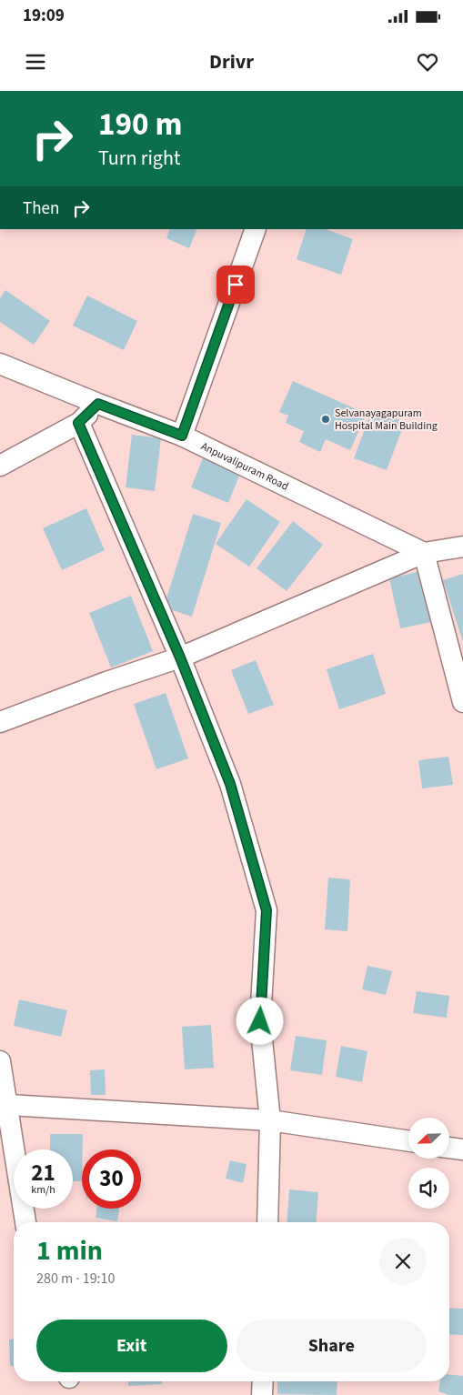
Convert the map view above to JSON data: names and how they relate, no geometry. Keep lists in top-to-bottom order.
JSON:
{
  "streets": {
    "street": ["Anpuvalipuram Road"]
  },
  "places": ["Selvanayagapuram Hospital Main Building"],
  "north": "bottom left",
  "page": {
    "status": "19:09",
    "header": "Drivr",
    "turn": ["190 m", "Turn right"],
    "then": "Then",
    "speed": "21 km/h",
    "limit": "30",
    "heading": ["1 min", "280 m · 19:10"],
    "buttons": ["Exit", "Share"]
  }
}
